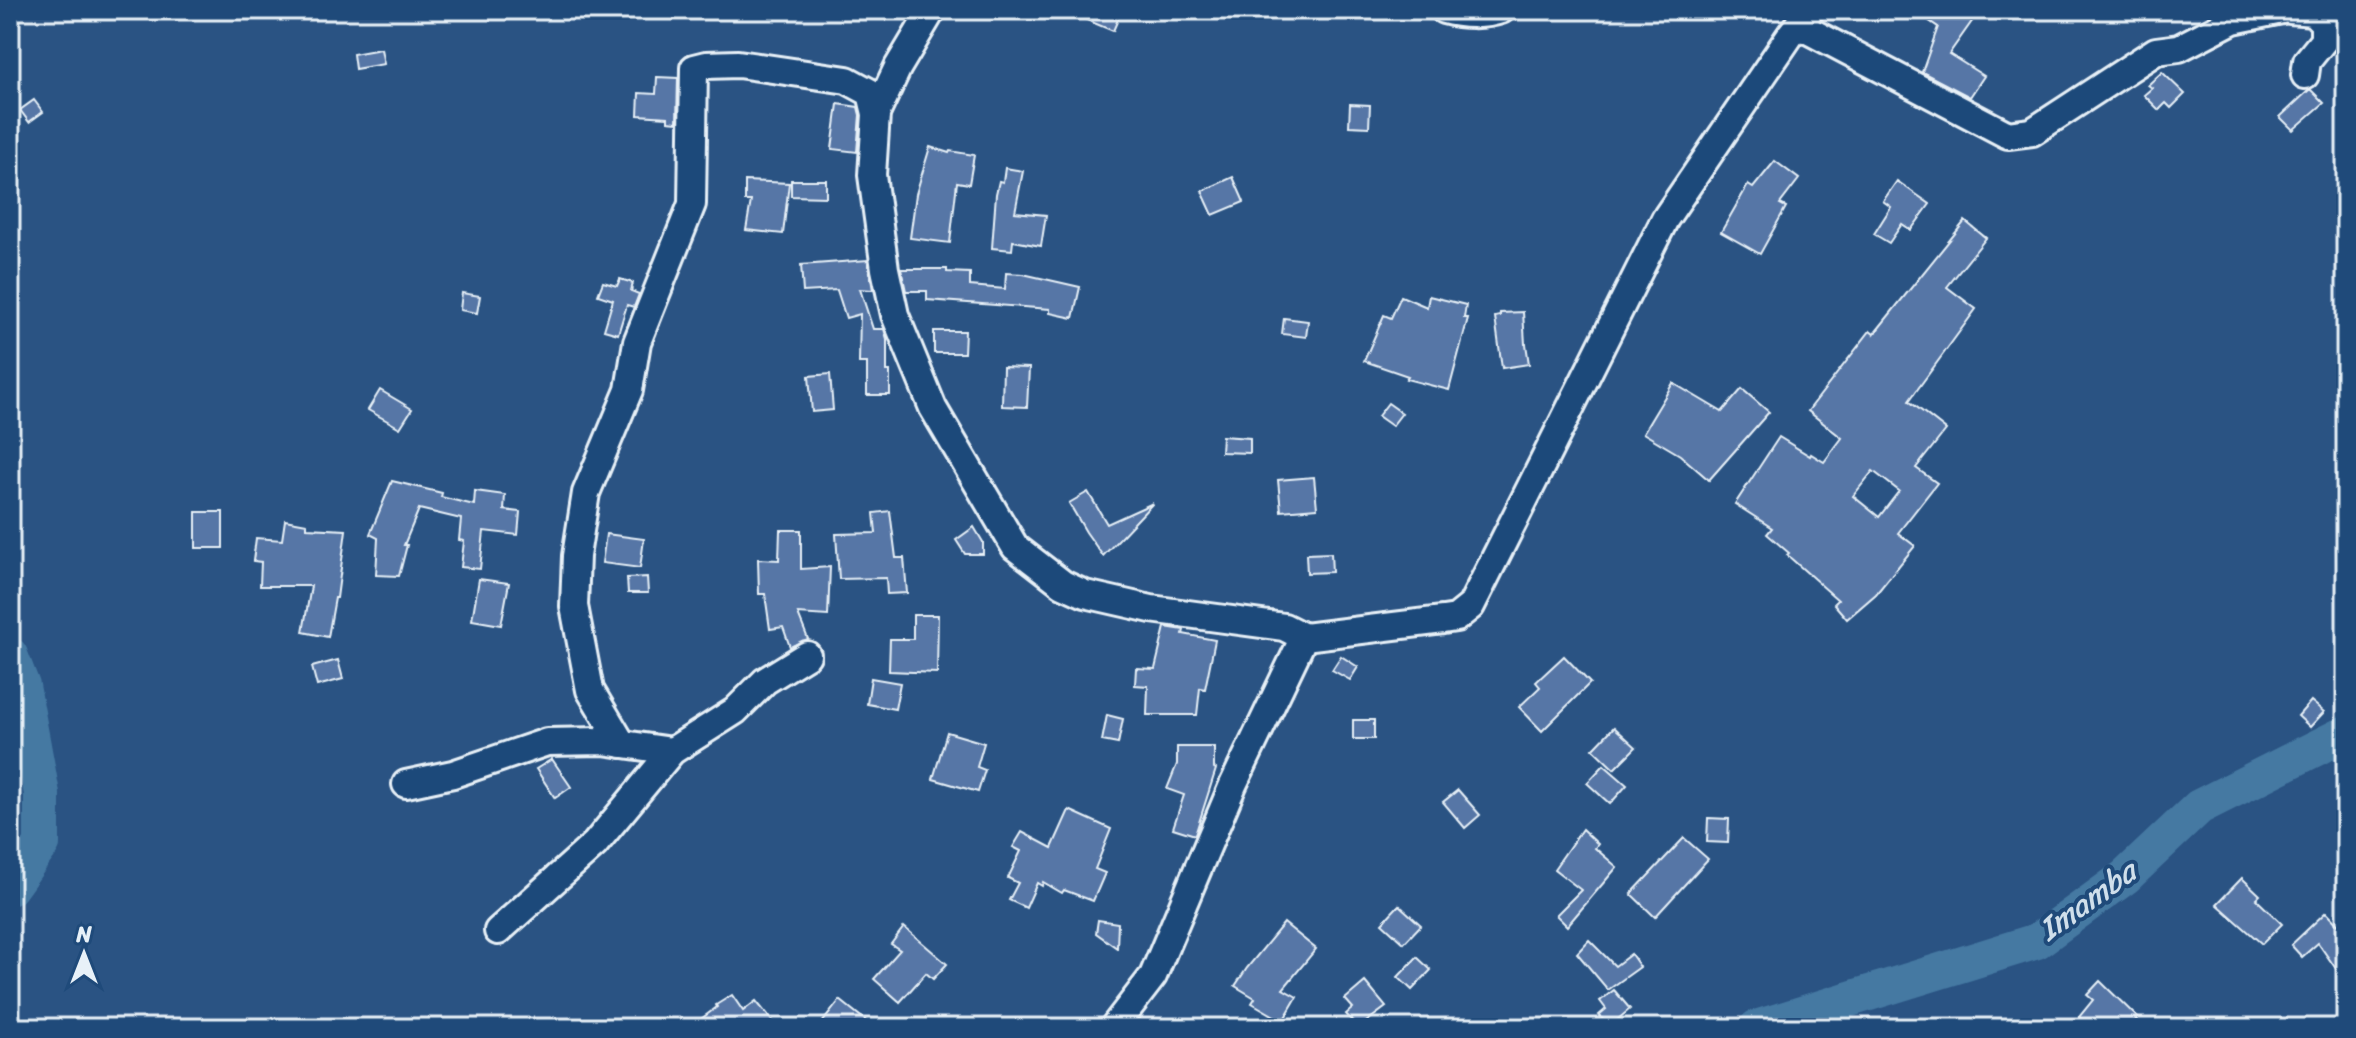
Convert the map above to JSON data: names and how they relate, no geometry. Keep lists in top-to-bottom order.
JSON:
{
  "water": ["Imamba"],
  "north": "top"
}
